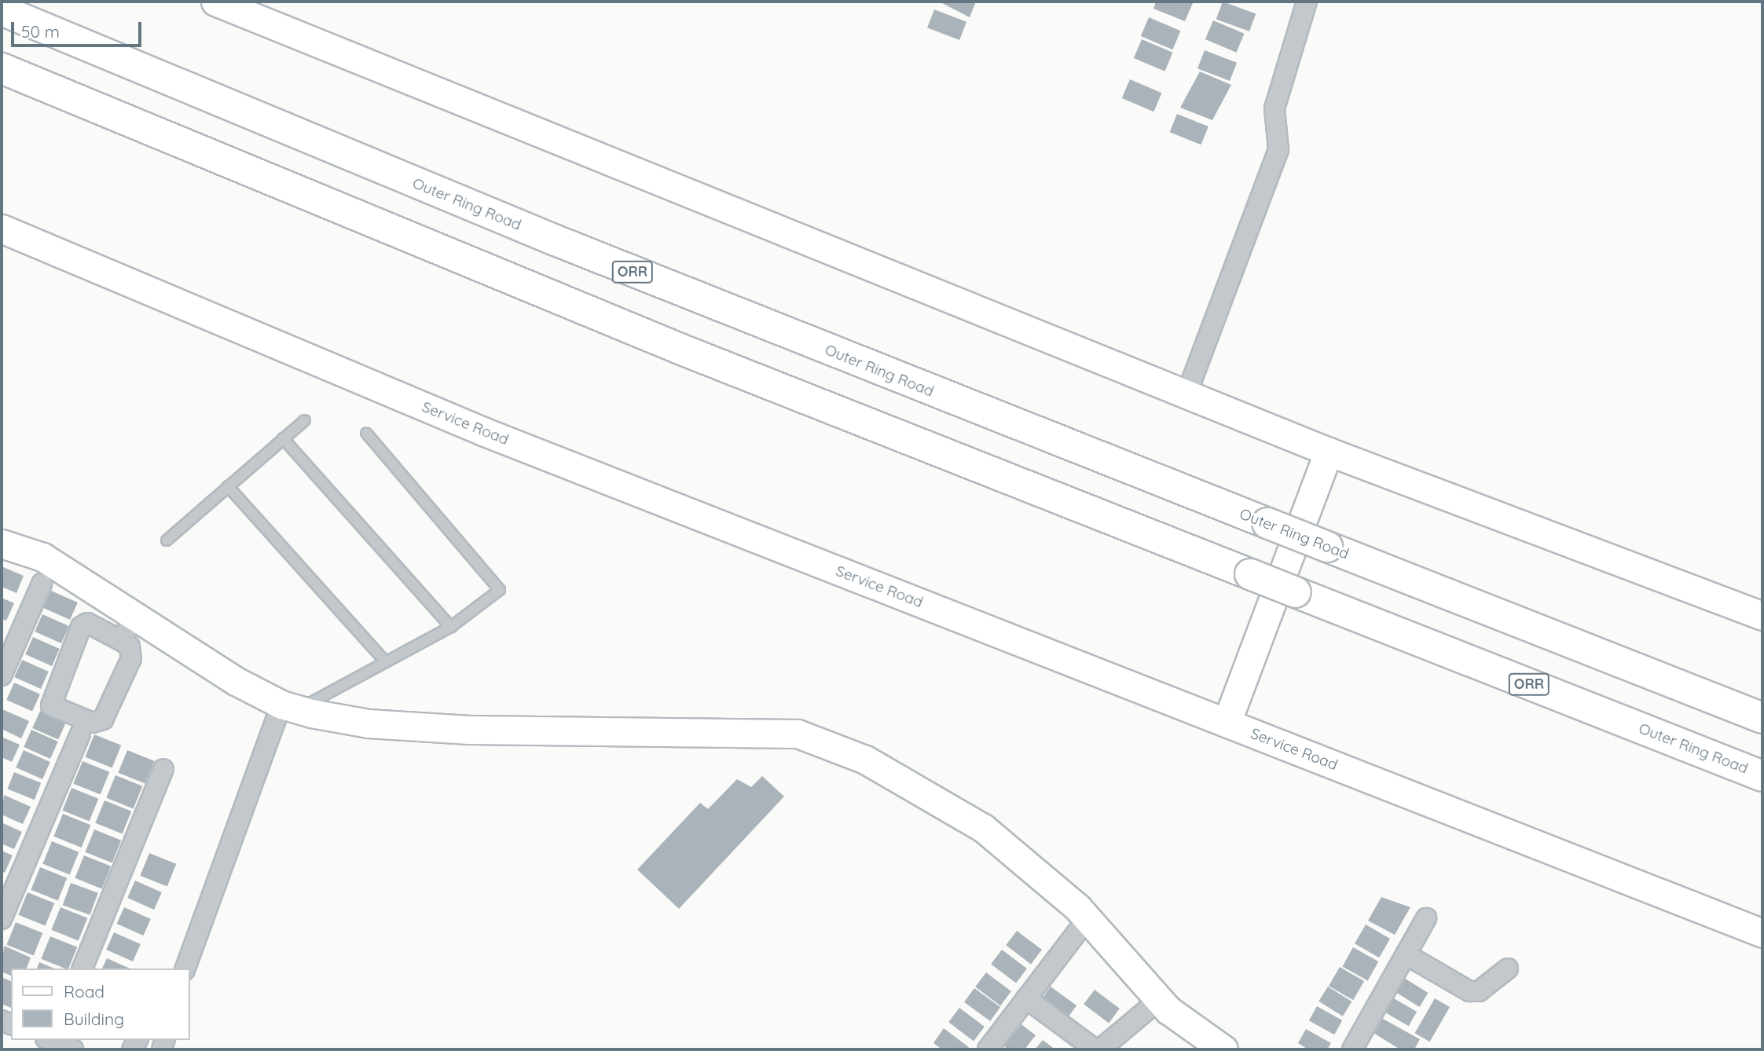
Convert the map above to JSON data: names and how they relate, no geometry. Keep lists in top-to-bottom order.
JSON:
{
  "streets": {
    "highway": ["Outer Ring Road", "ORR"],
    "main road": ["Service Road"]
  },
  "legend": ["Road", "Building"],
  "scale_bar": "50 m"
}
